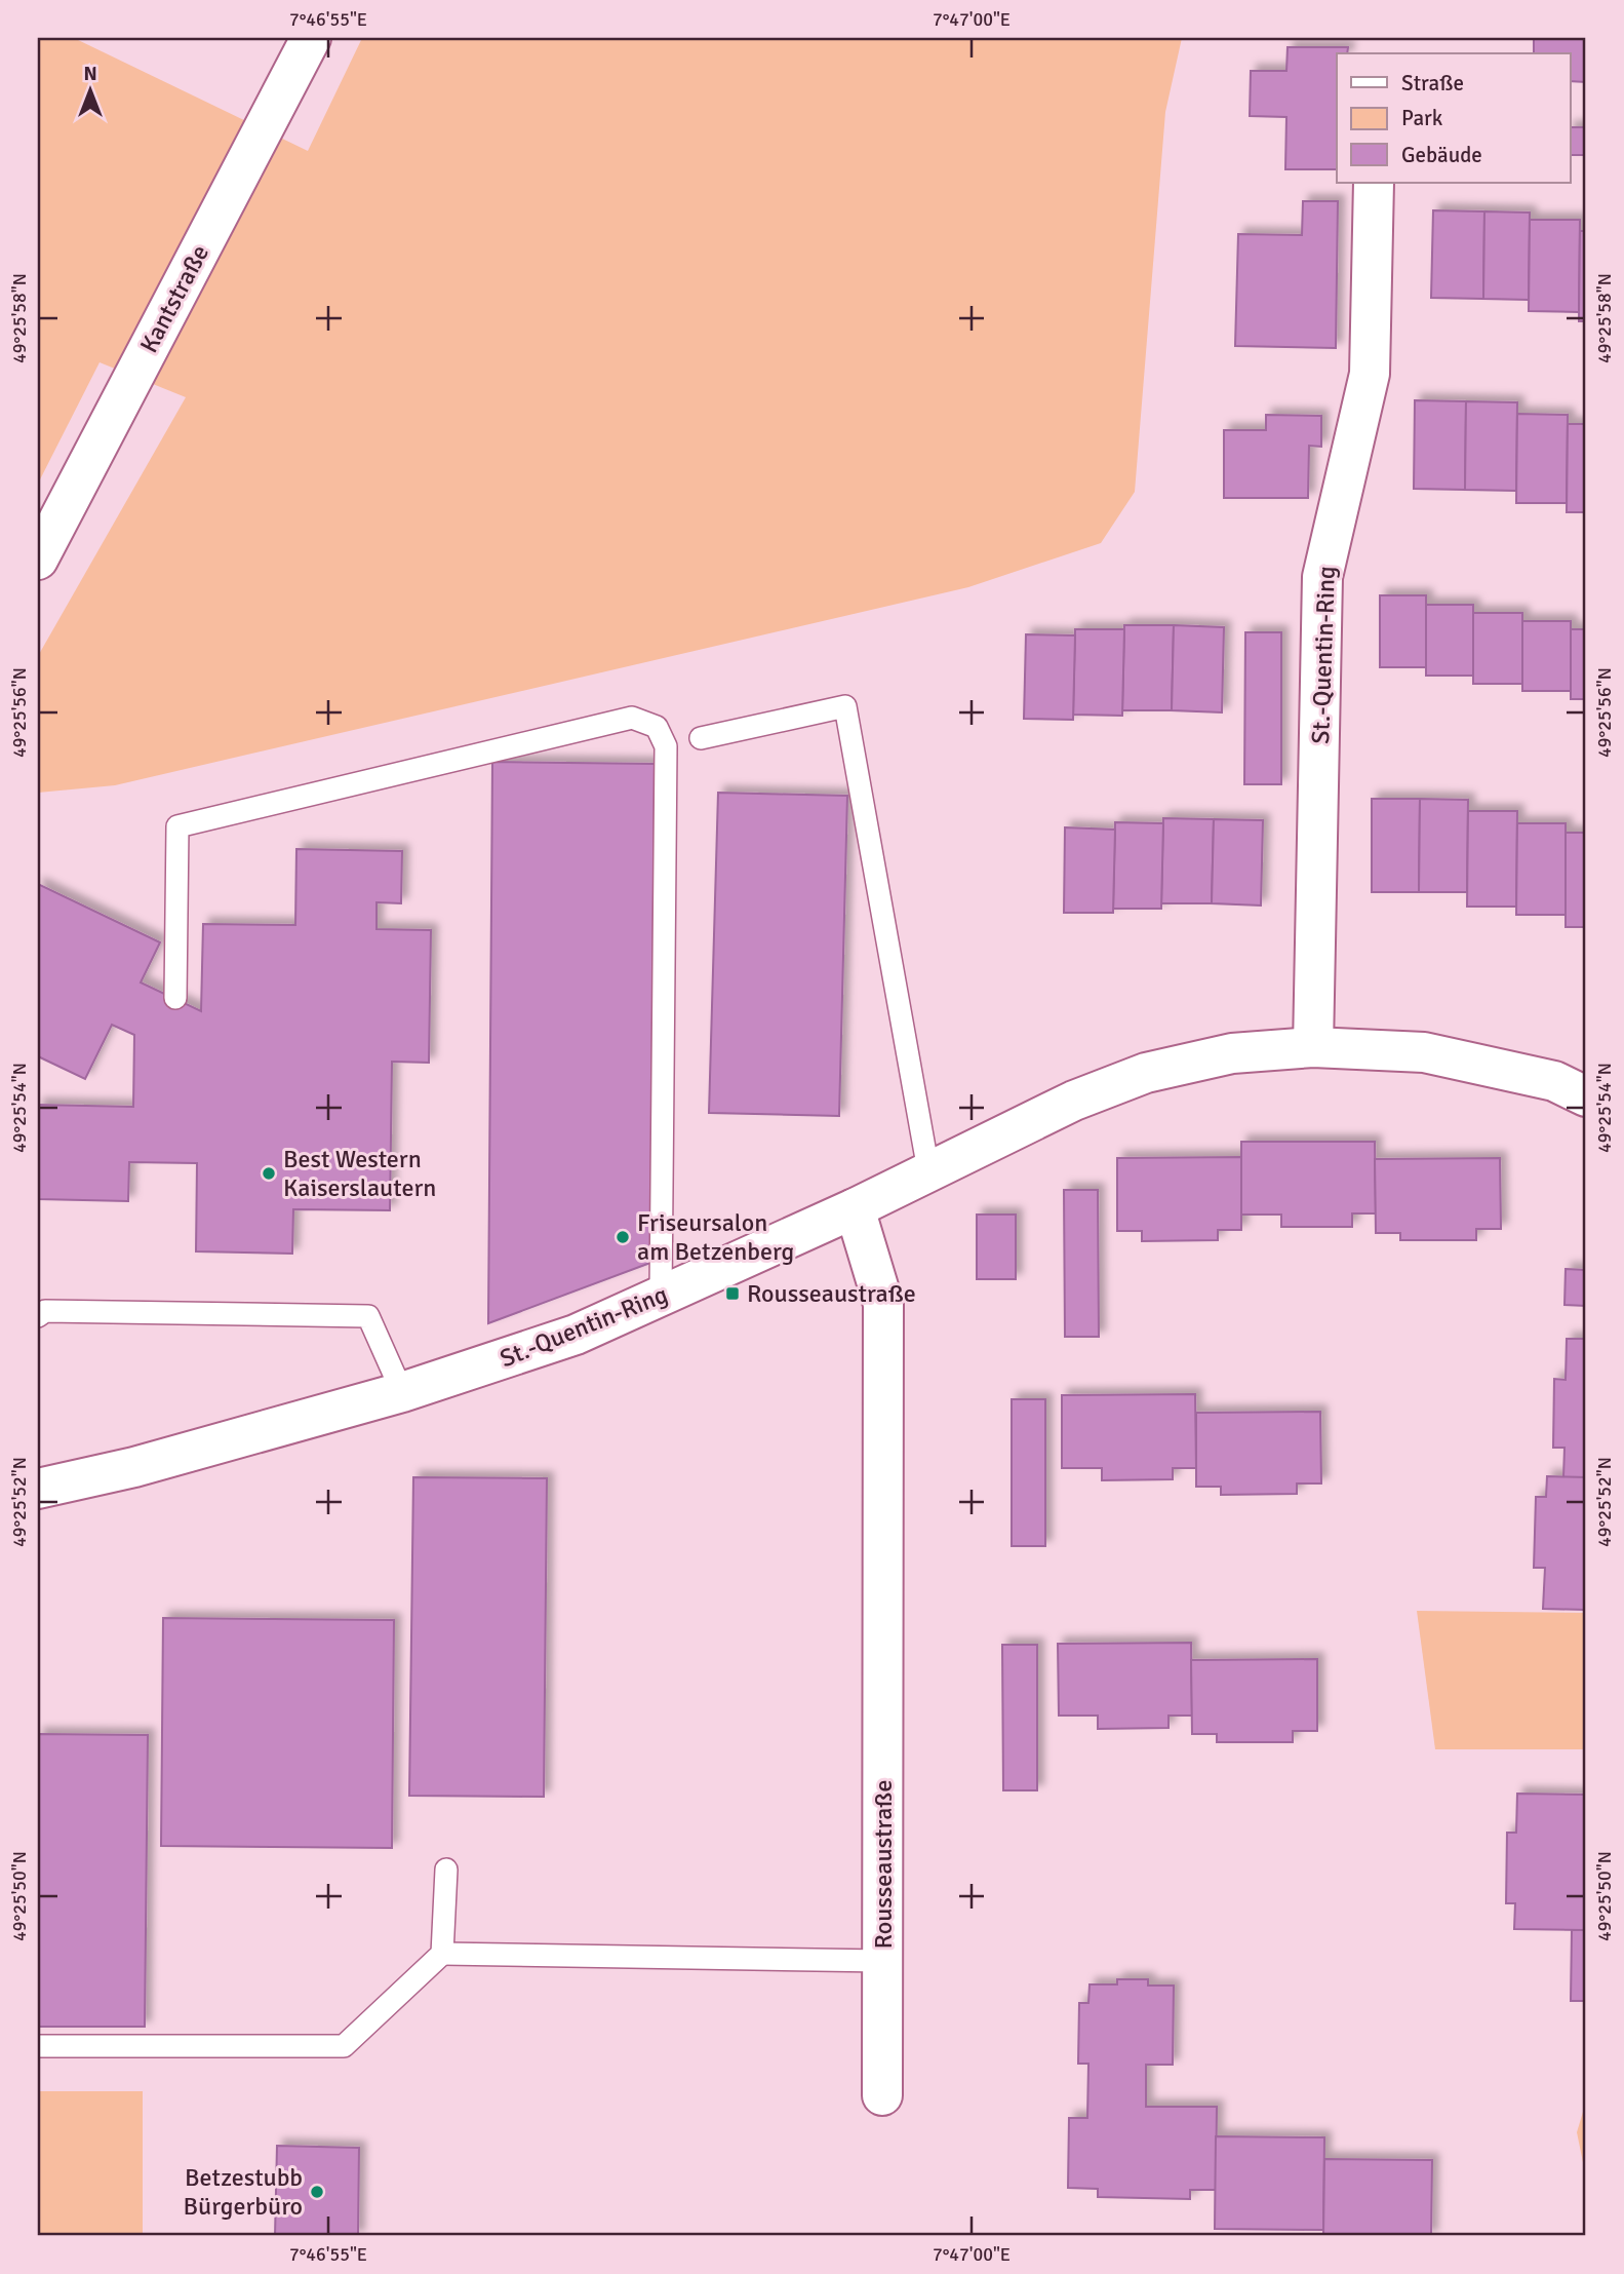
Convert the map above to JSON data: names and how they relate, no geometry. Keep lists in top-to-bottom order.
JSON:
{
  "streets": {
    "street": ["Kantstraße", "St.-Quentin-Ring", "Rousseaustraße"]
  },
  "crossings": [
    ["St.-Quentin-Ring", "Rousseaustraße"]
  ],
  "places": {
    "other": ["Best Western Kaiserslautern", "Friseursalon am Betzenberg", "Betzestubb Bürgerbüro"],
    "transit": ["Rousseaustraße"]
  },
  "legend": ["Straße", "Park", "Gebäude"],
  "north": "top",
  "coordinates": [
    "7°46'55\"E",
    "7°47'00\"E",
    "49°25'58\"N",
    "49°25'56\"N",
    "49°25'54\"N",
    "49°25'52\"N",
    "49°25'50\"N"
  ]
}
